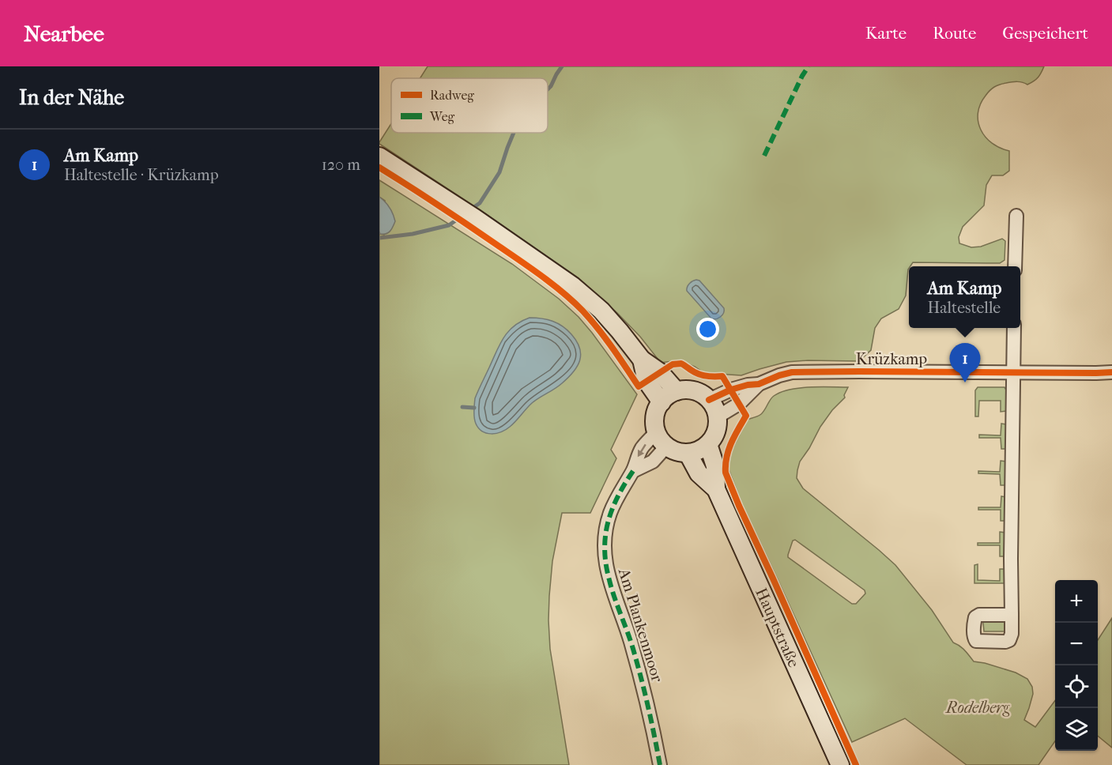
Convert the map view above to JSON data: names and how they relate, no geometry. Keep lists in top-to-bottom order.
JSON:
{
  "streets": {
    "main road": ["Hauptstraße"],
    "street": ["Krüzkamp", "Am Plankenmoor"]
  },
  "crossings": [
    ["Krüzkamp", "Am Plankenmoor"],
    ["Krüzkamp", "Hauptstraße"],
    ["Am Plankenmoor", "Hauptstraße"]
  ],
  "parks": ["Rodelberg"],
  "legend": ["Radweg", "Weg"],
  "page": {
    "header": "Nearbee",
    "nav": ["Karte", "Route", "Gespeichert"],
    "heading": "In der Nähe",
    "list": [
      {
        "mark": "1",
        "name": "Am Kamp",
        "note": "Haltestelle · Krüzkamp",
        "value": "120 m"
      }
    ],
    "popup": ["Am Kamp", "Haltestelle"],
    "pins": "1",
    "map_buttons": ["+", "−"]
  }
}
